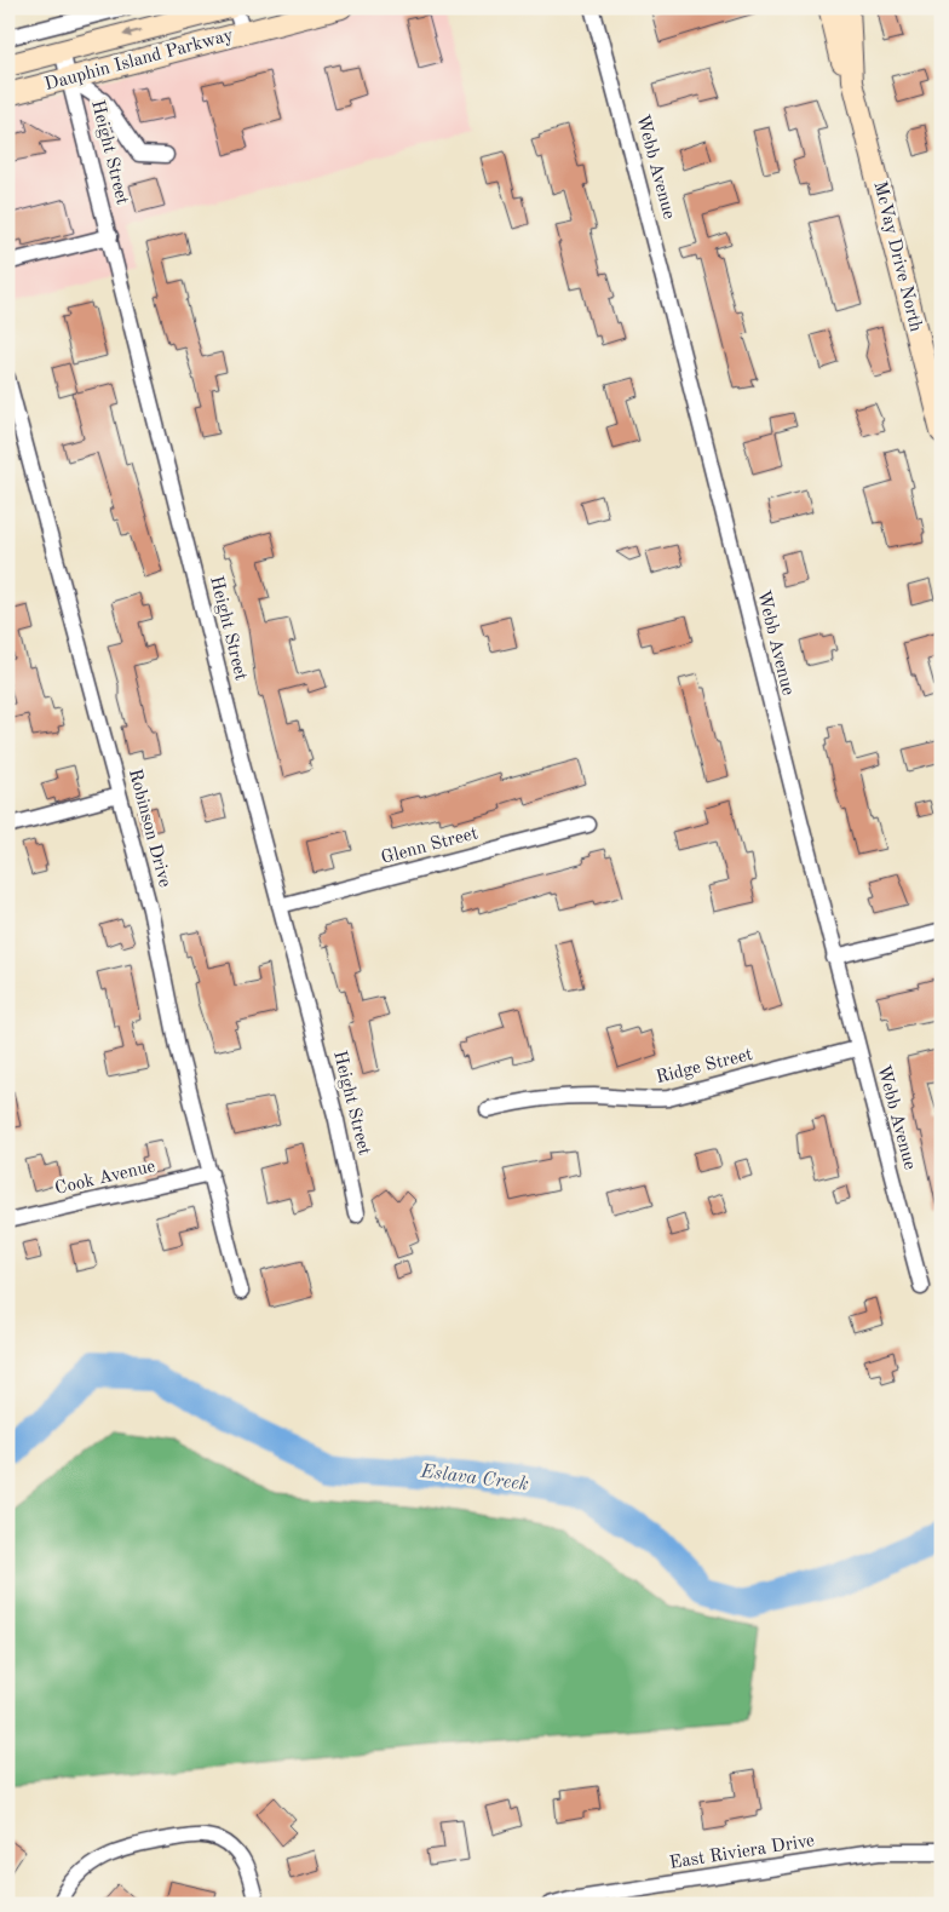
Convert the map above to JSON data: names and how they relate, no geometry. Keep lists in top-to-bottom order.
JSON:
{
  "streets": {
    "main road": ["Dauphin Island Parkway", "McVay Drive North"],
    "street": [
      "Height Street",
      "Webb Avenue",
      "Robinson Drive",
      "Glenn Street",
      "Ridge Street",
      "Cook Avenue",
      "East Riviera Drive"
    ]
  },
  "crossings": [
    ["Dauphin Island Parkway", "Height Street"],
    ["Height Street", "Glenn Street"],
    ["Webb Avenue", "Ridge Street"],
    ["Robinson Drive", "Cook Avenue"]
  ],
  "water": ["Eslava Creek"]
}
